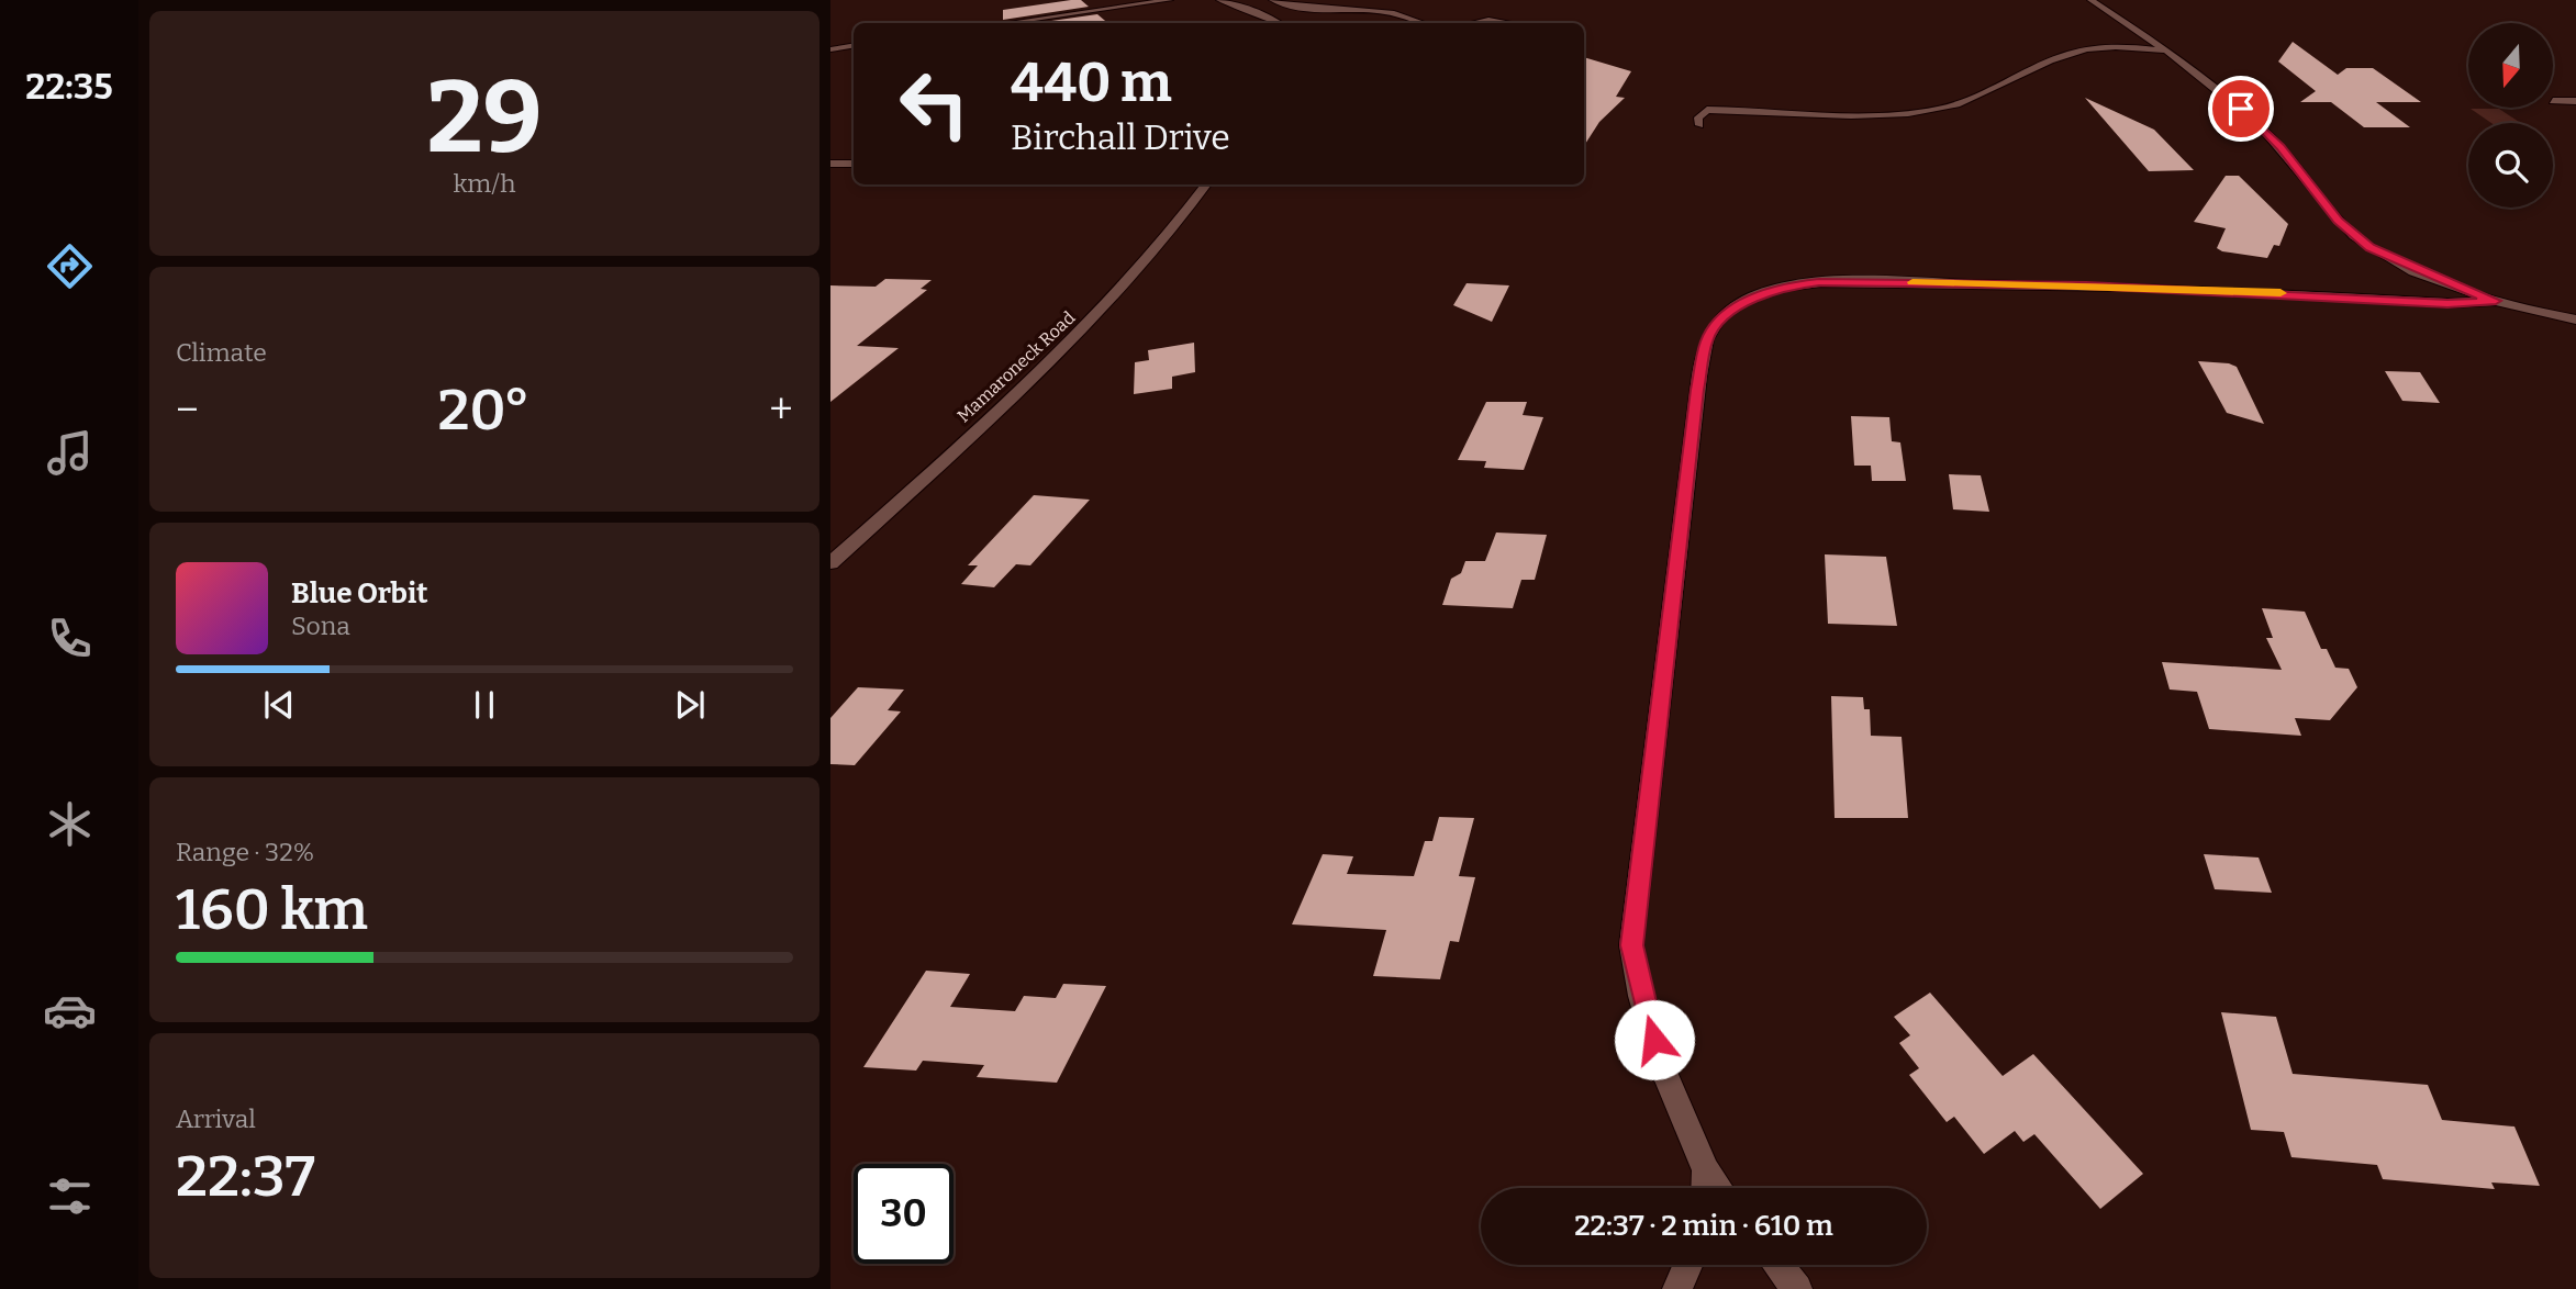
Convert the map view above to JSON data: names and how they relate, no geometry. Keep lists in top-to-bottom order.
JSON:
{
  "streets": {
    "street": ["Mamaroneck Road"]
  },
  "north": "bottom",
  "page": {
    "tabs": "22:35",
    "tile": [
      ["29", "km/h"],
      "Climate",
      ["Range · 32%", "160 km"],
      ["Arrival", "22:37"]
    ],
    "turn": ["440 m", "Birchall Drive"],
    "heat": ["−", "20°", "+"],
    "song": ["Blue Orbit", "Sona"],
    "limit": "30",
    "trip": "22:37 · 2 min · 610 m"
  }
}
